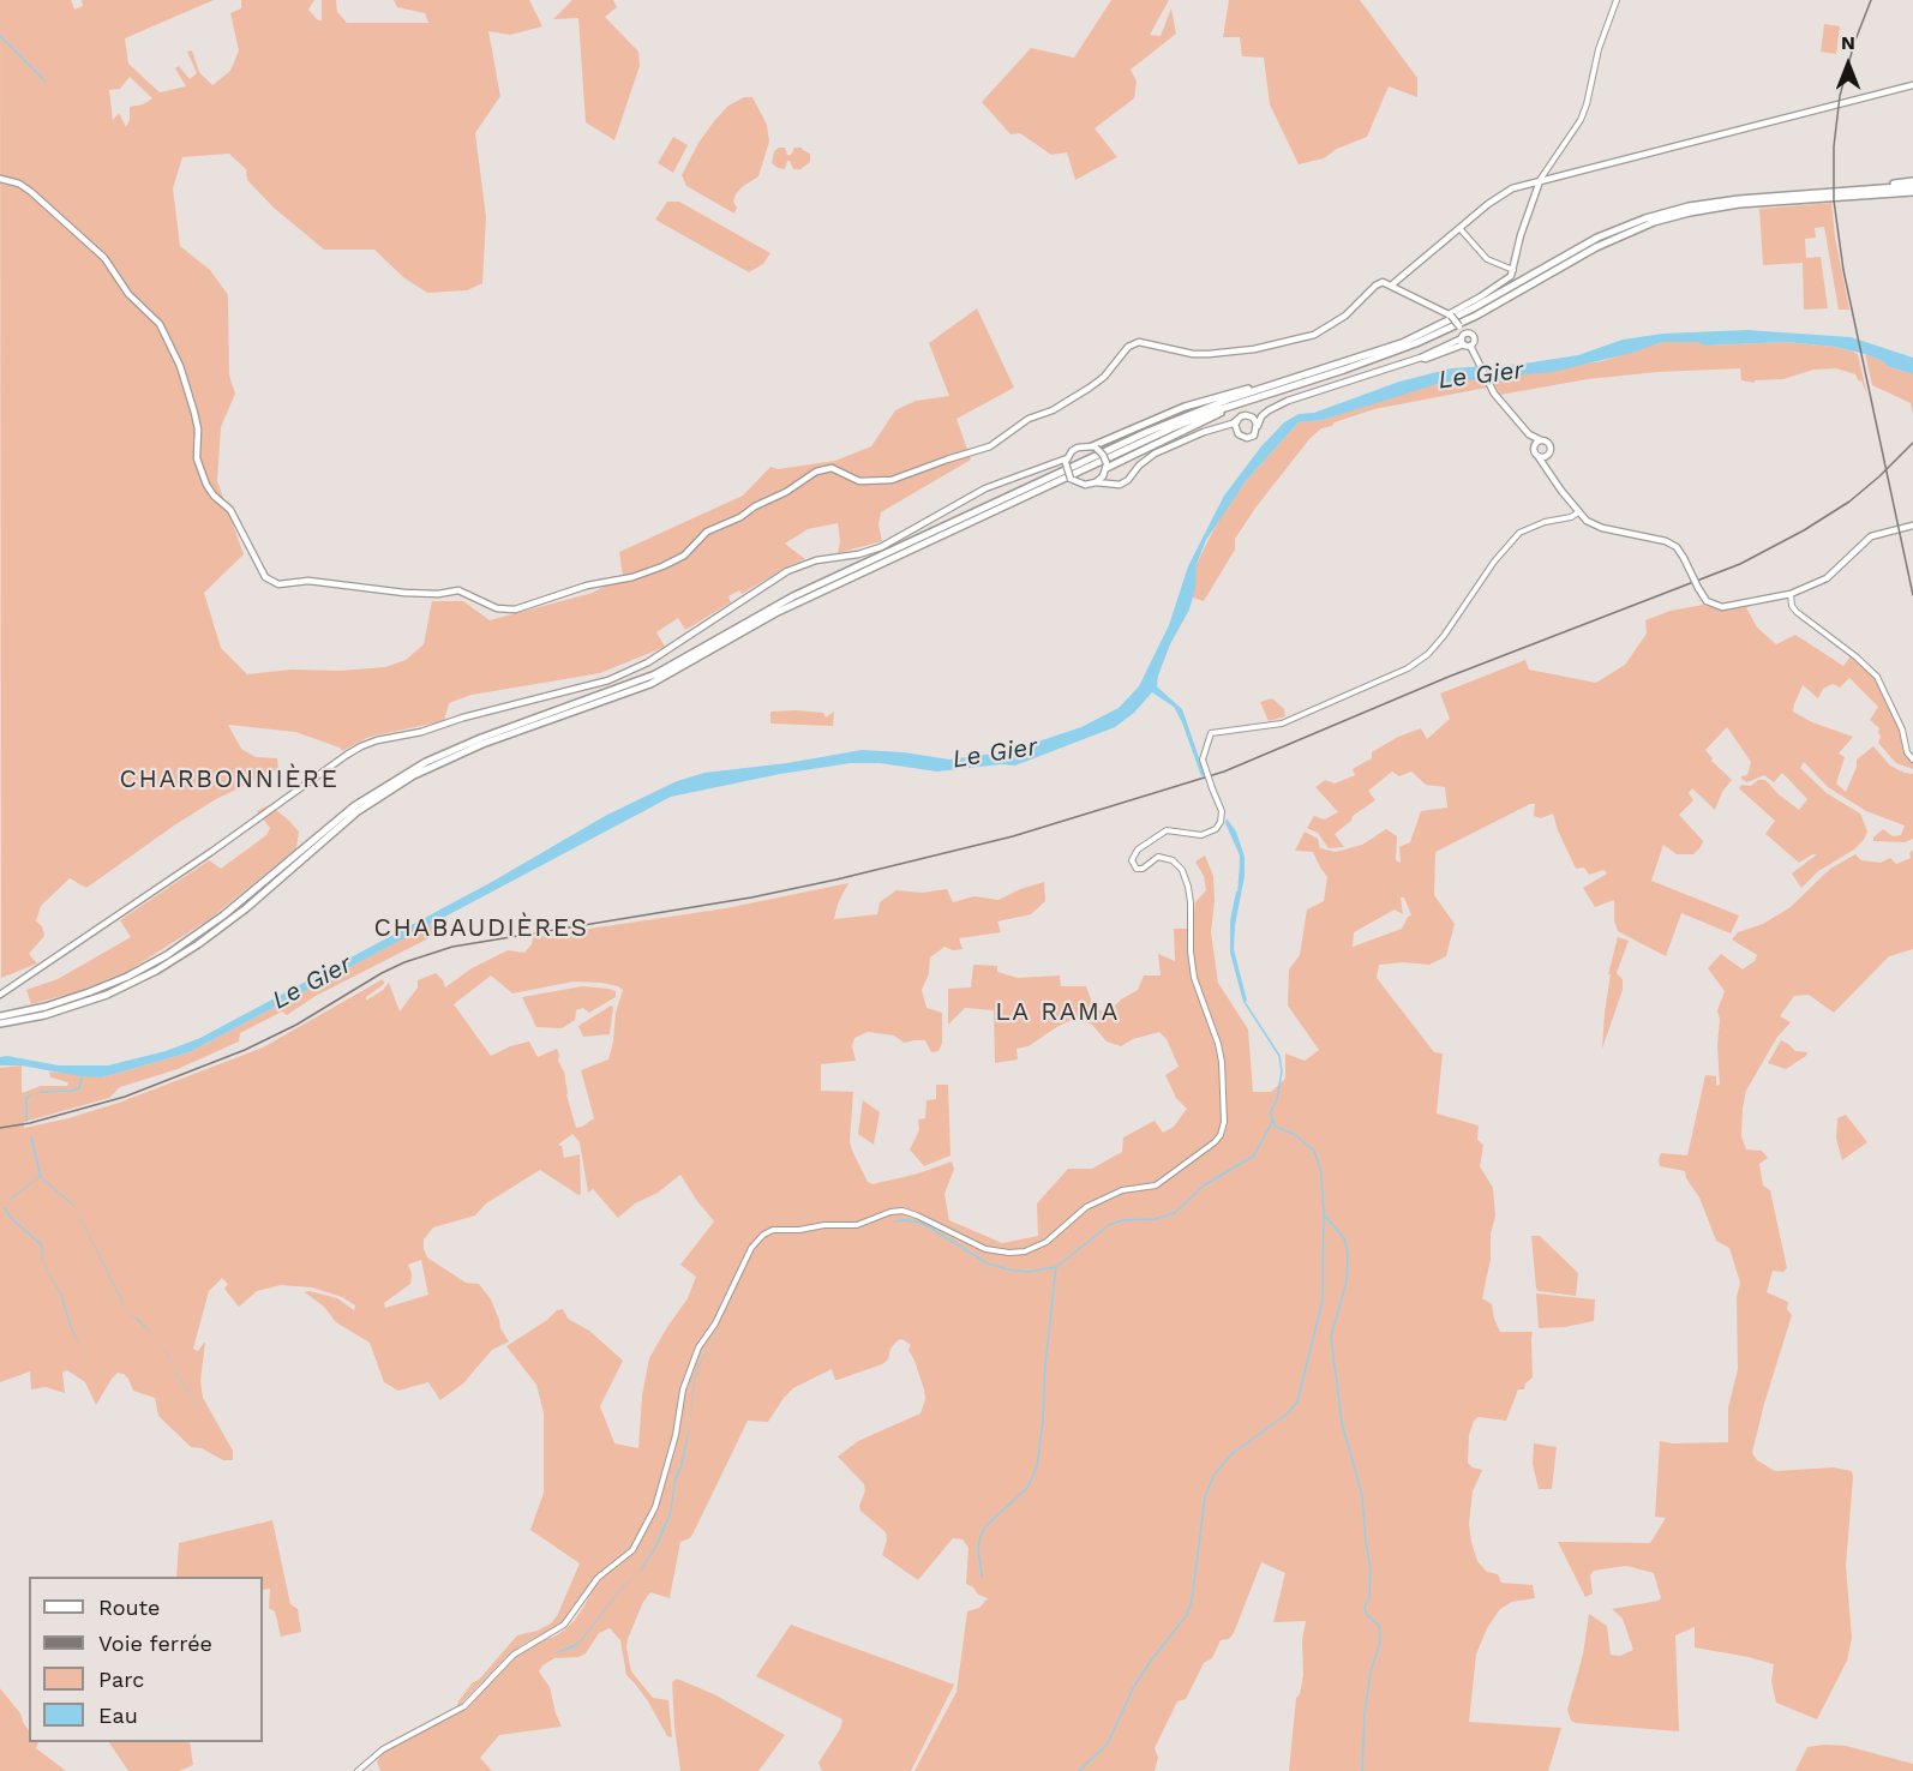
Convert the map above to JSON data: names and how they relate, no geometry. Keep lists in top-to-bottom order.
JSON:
{
  "districts": ["CHARBONNIÈRE", "CHABAUDIÈRES", "LA RAMA"],
  "water": ["Le Gier"],
  "legend": [
    "Route",
    "Voie ferrée",
    "Parc",
    "Eau"
  ],
  "north": "top"
}
